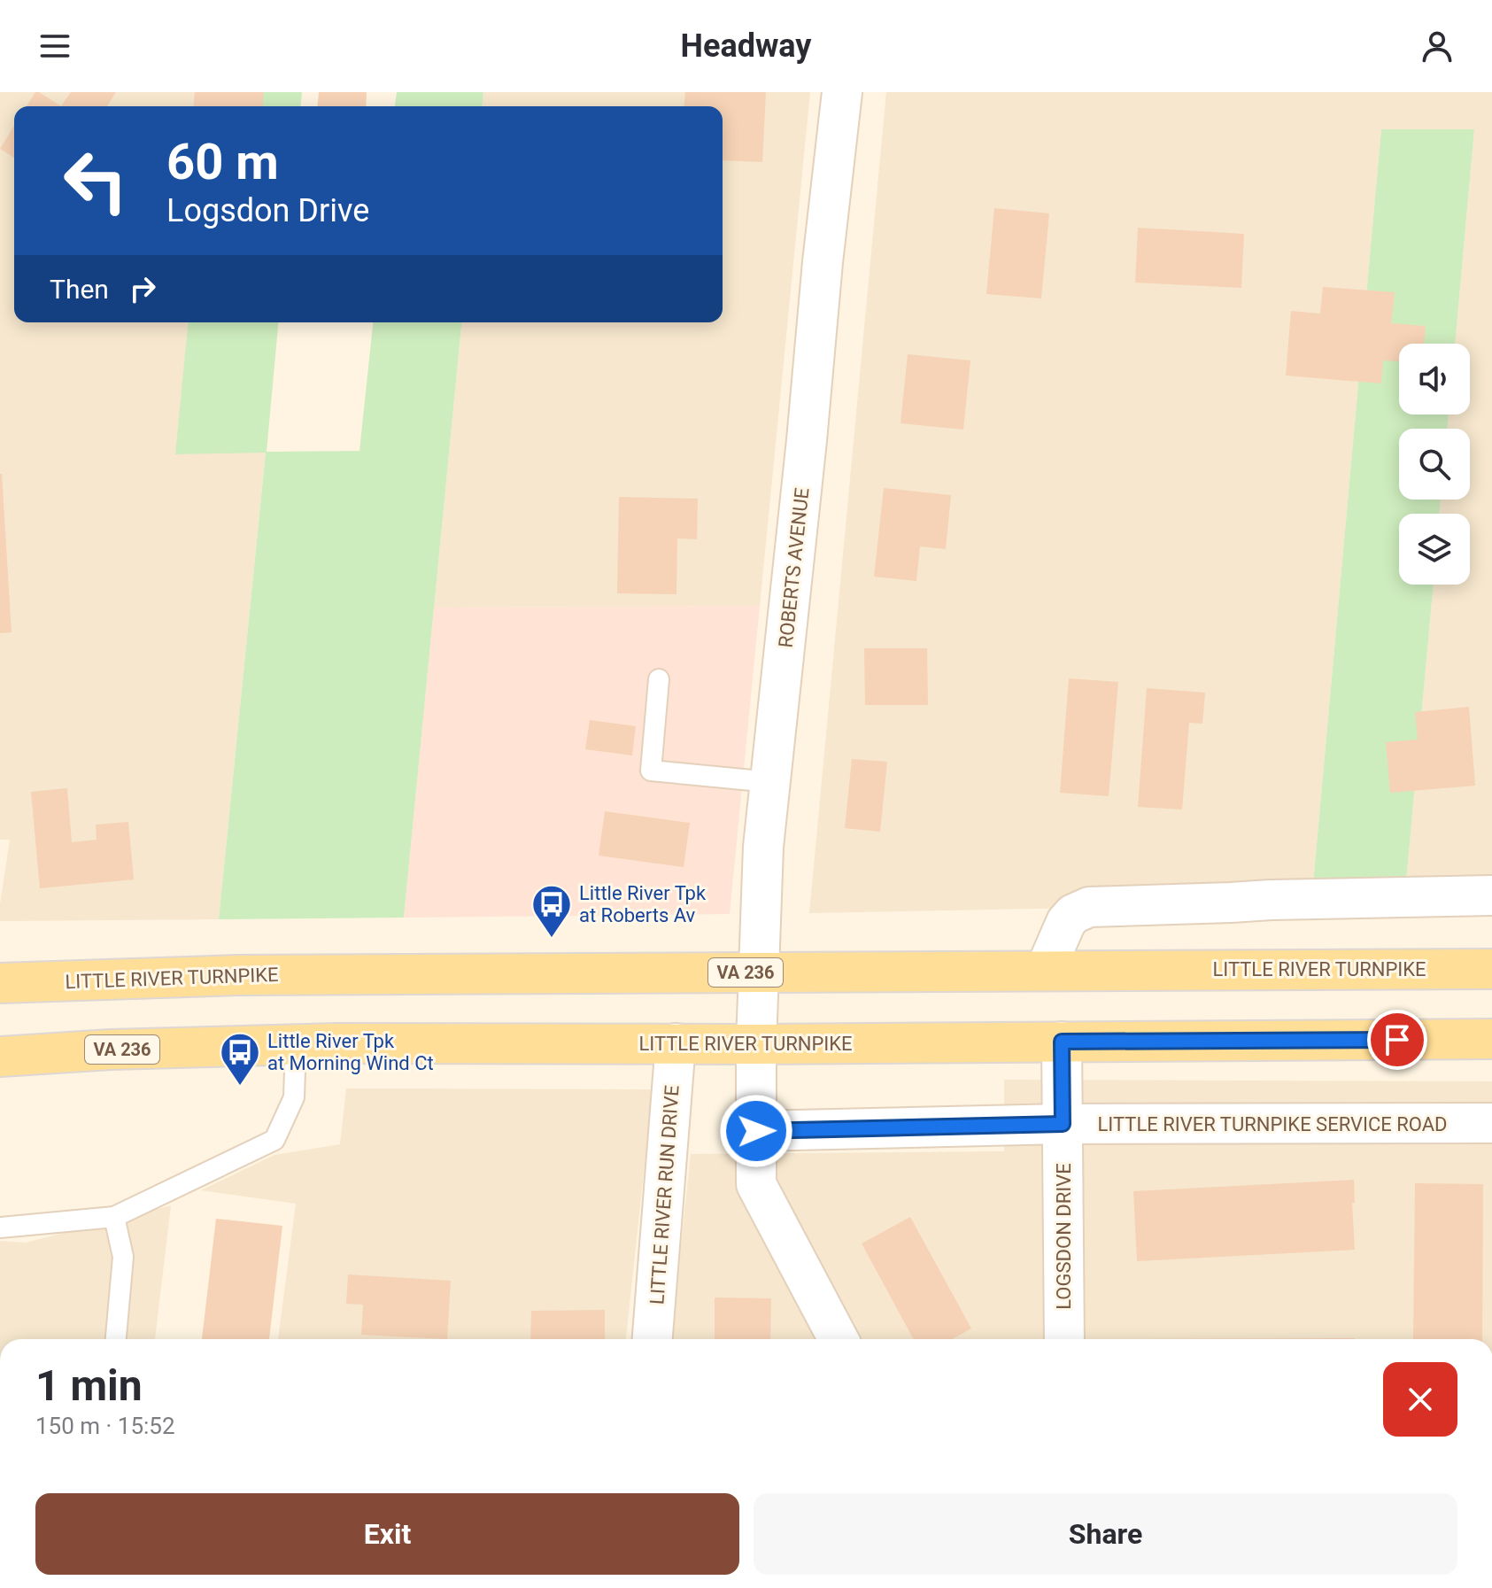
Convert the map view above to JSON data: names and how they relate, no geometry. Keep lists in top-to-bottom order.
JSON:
{
  "streets": {
    "main road": ["LITTLE RIVER TURNPIKE", "VA 236"],
    "street": [
      "ROBERTS AVENUE",
      "LITTLE RIVER TURNPIKE SERVICE ROAD",
      "LITTLE RIVER RUN DRIVE",
      "LOGSDON DRIVE"
    ]
  },
  "crossings": [
    ["ROBERTS AVENUE", "LITTLE RIVER TURNPIKE"],
    ["LITTLE RIVER TURNPIKE", "LITTLE RIVER RUN DRIVE"],
    ["LITTLE RIVER TURNPIKE", "LOGSDON DRIVE"],
    ["LITTLE RIVER TURNPIKE SERVICE ROAD", "LOGSDON DRIVE"]
  ],
  "places": {
    "bus stop": ["Little River Tpk at Roberts Av", "Little River Tpk at Morning Wind Ct"]
  },
  "page": {
    "header": "Headway",
    "turn": ["60 m", "Logsdon Drive"],
    "then": "Then",
    "heading": ["1 min", "150 m · 15:52"],
    "buttons": ["Exit", "Share"]
  }
}
